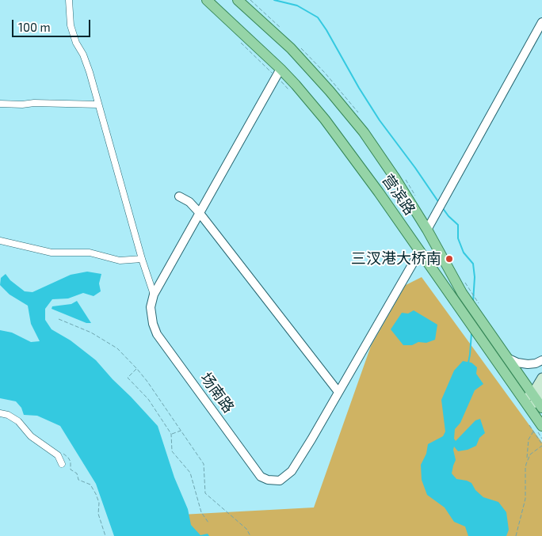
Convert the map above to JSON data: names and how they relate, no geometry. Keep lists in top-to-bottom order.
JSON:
{
  "streets": {
    "main road": ["营滨路"],
    "street": ["场南路"]
  },
  "crossings": [
    ["营滨路", "场南路"]
  ],
  "places": ["三汊港大桥南"],
  "scale_bar": "100 m"
}
